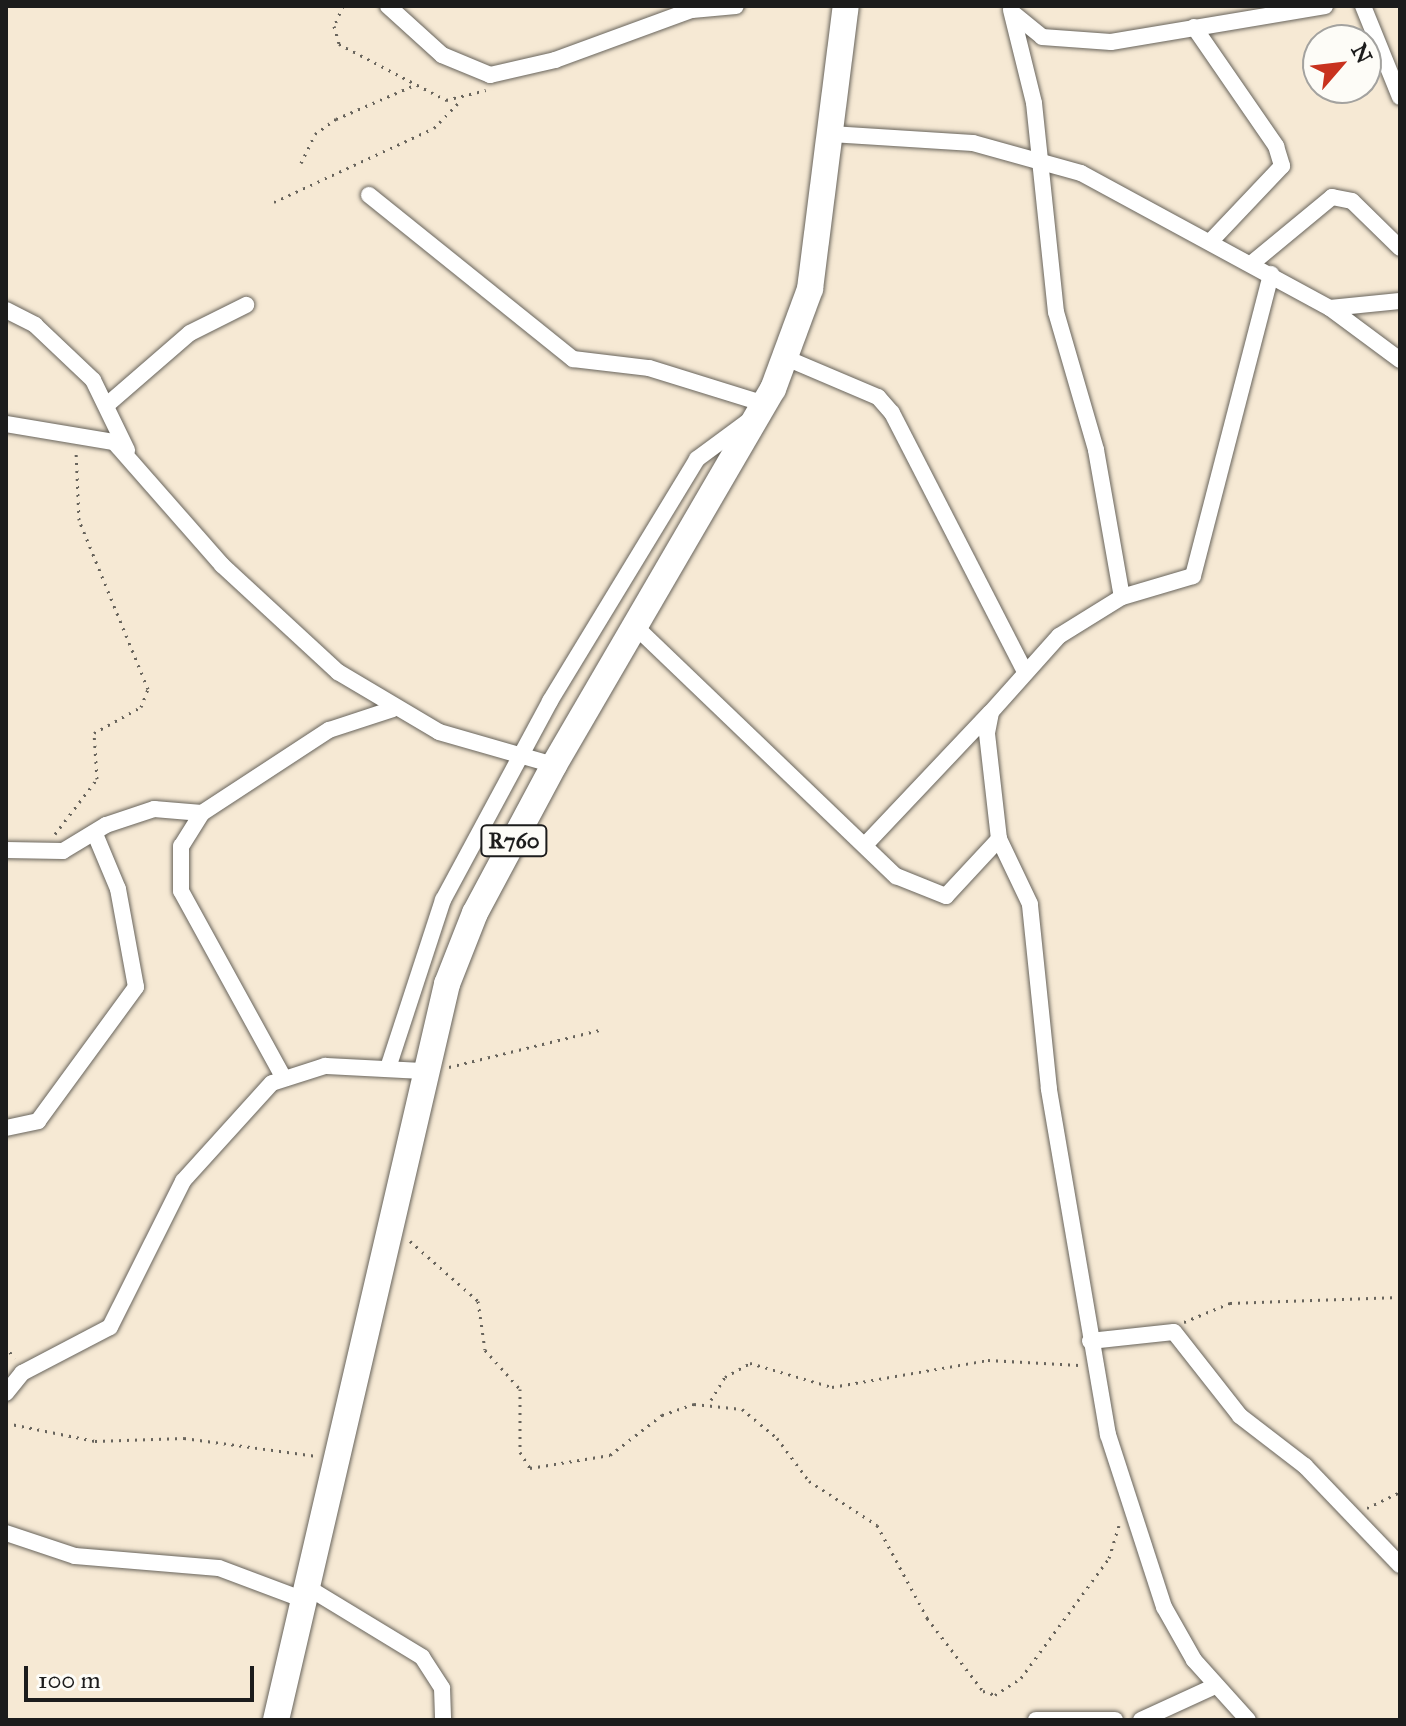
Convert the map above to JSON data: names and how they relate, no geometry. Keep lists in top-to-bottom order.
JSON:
{
  "streets": {
    "main road": ["R760"]
  },
  "scale_bar": "100 m",
  "north": "top right"
}
